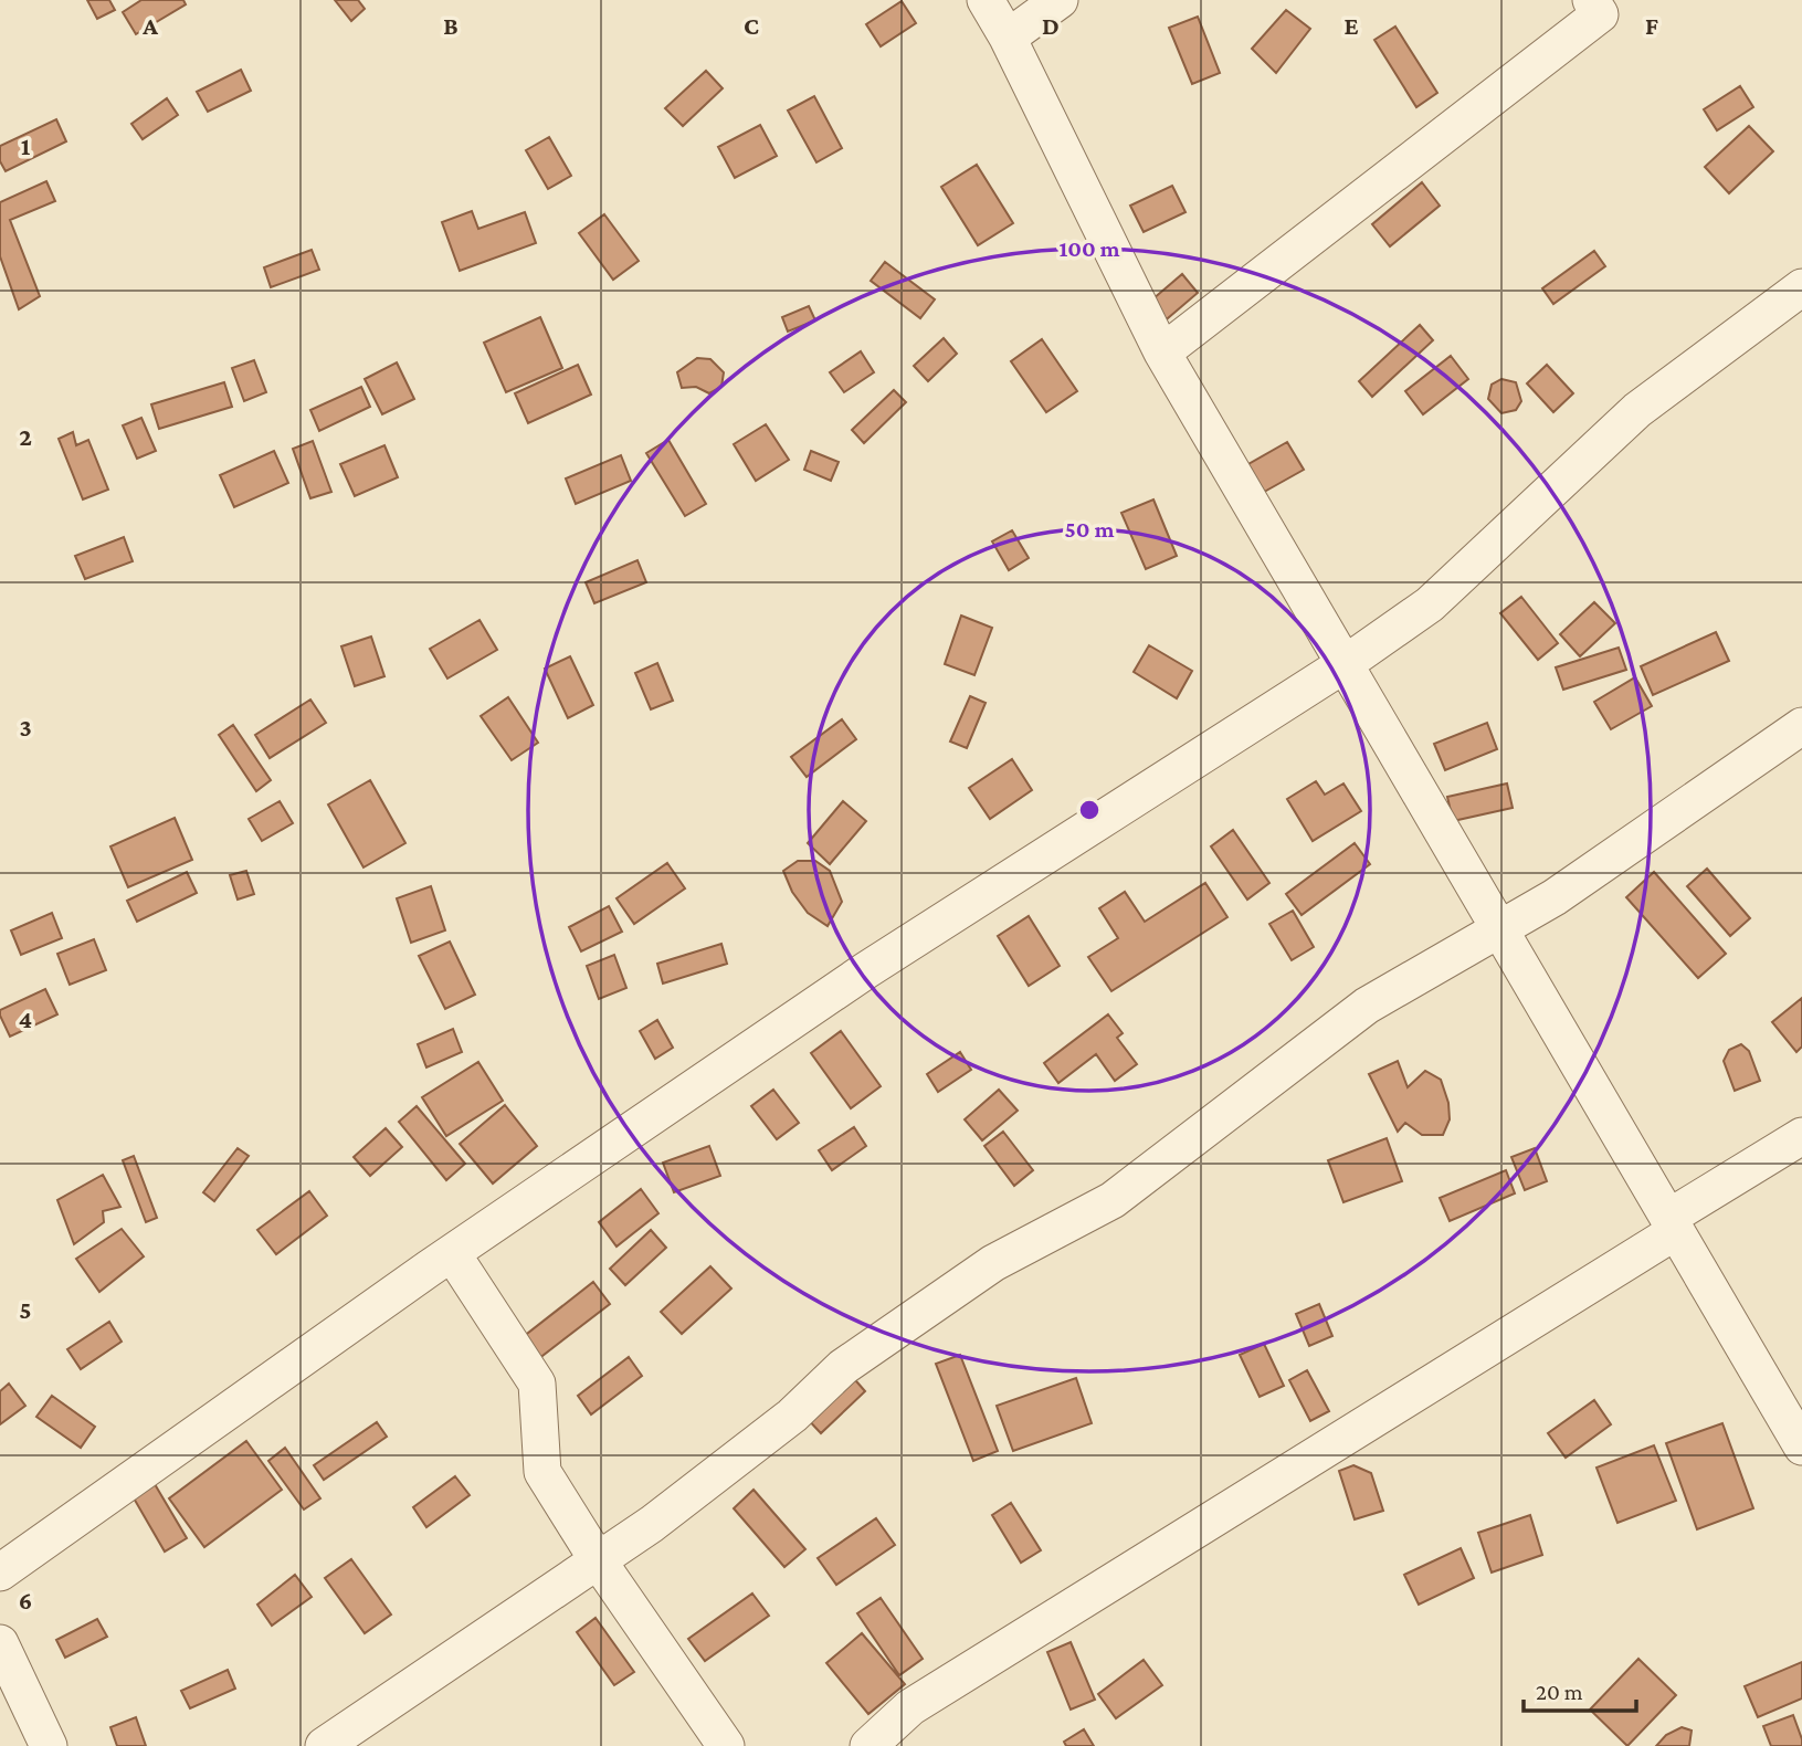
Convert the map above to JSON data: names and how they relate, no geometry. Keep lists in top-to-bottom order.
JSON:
{
  "scale_bar": "20 m",
  "grid": {
    "columns": [
      "A",
      "B",
      "C",
      "D",
      "E",
      "F"
    ],
    "rows": [
      "1",
      "2",
      "3",
      "4",
      "5",
      "6"
    ]
  },
  "rings": ["100 m", "50 m"]
}
